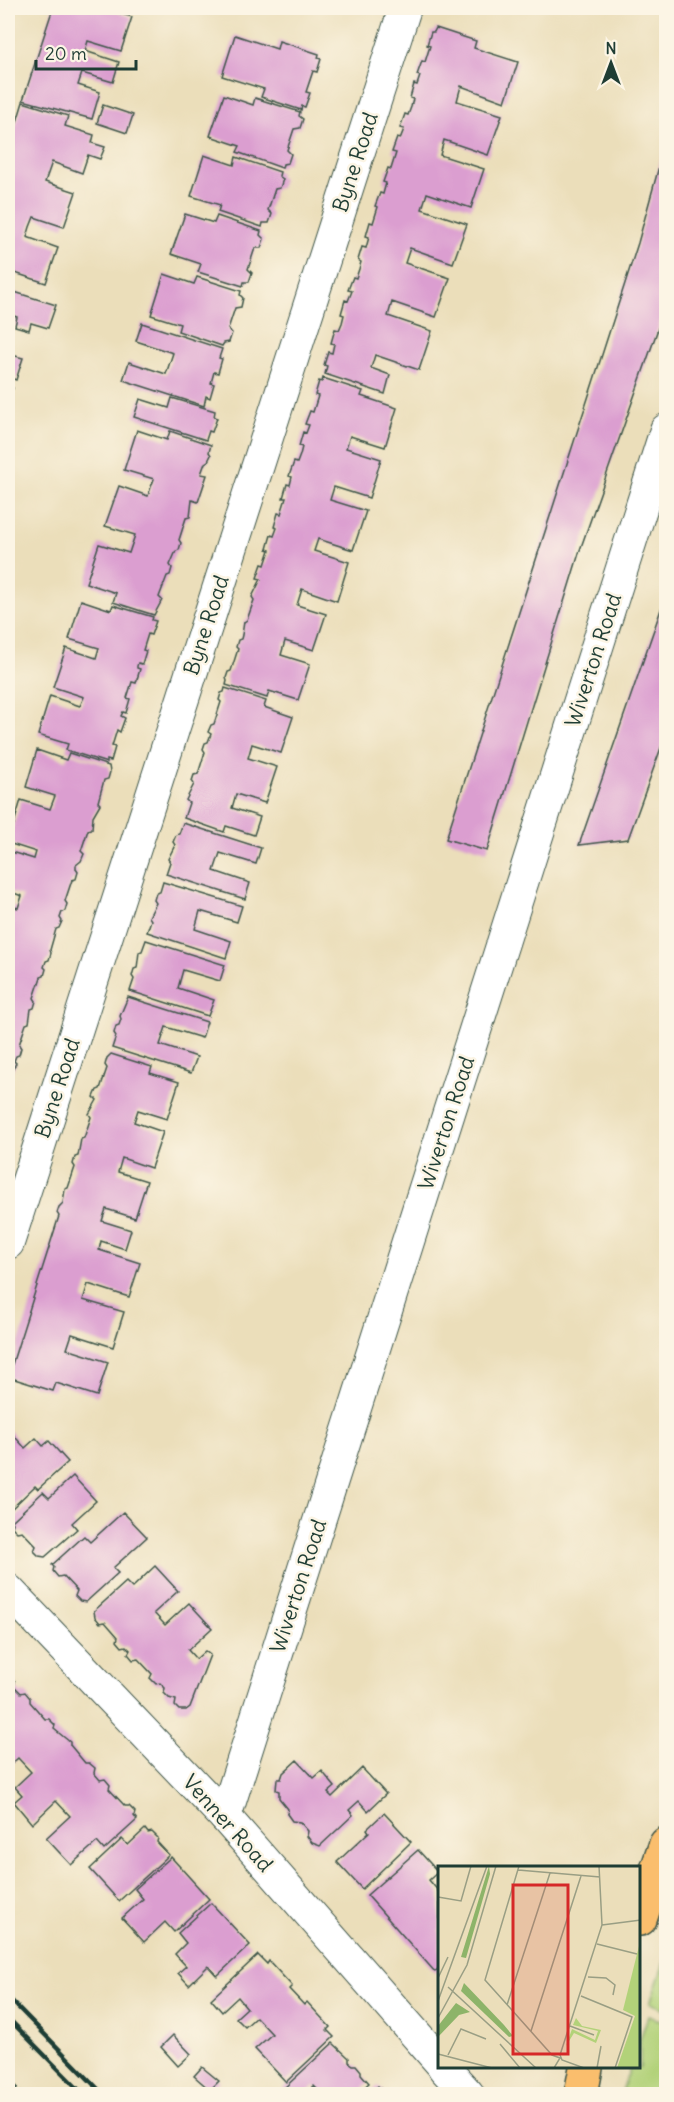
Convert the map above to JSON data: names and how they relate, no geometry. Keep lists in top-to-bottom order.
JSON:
{
  "streets": {
    "street": ["Byne Road", "Wiverton Road", "Venner Road"]
  },
  "crossings": [
    ["Wiverton Road", "Venner Road"]
  ],
  "scale_bar": "20 m",
  "north": "top"
}
